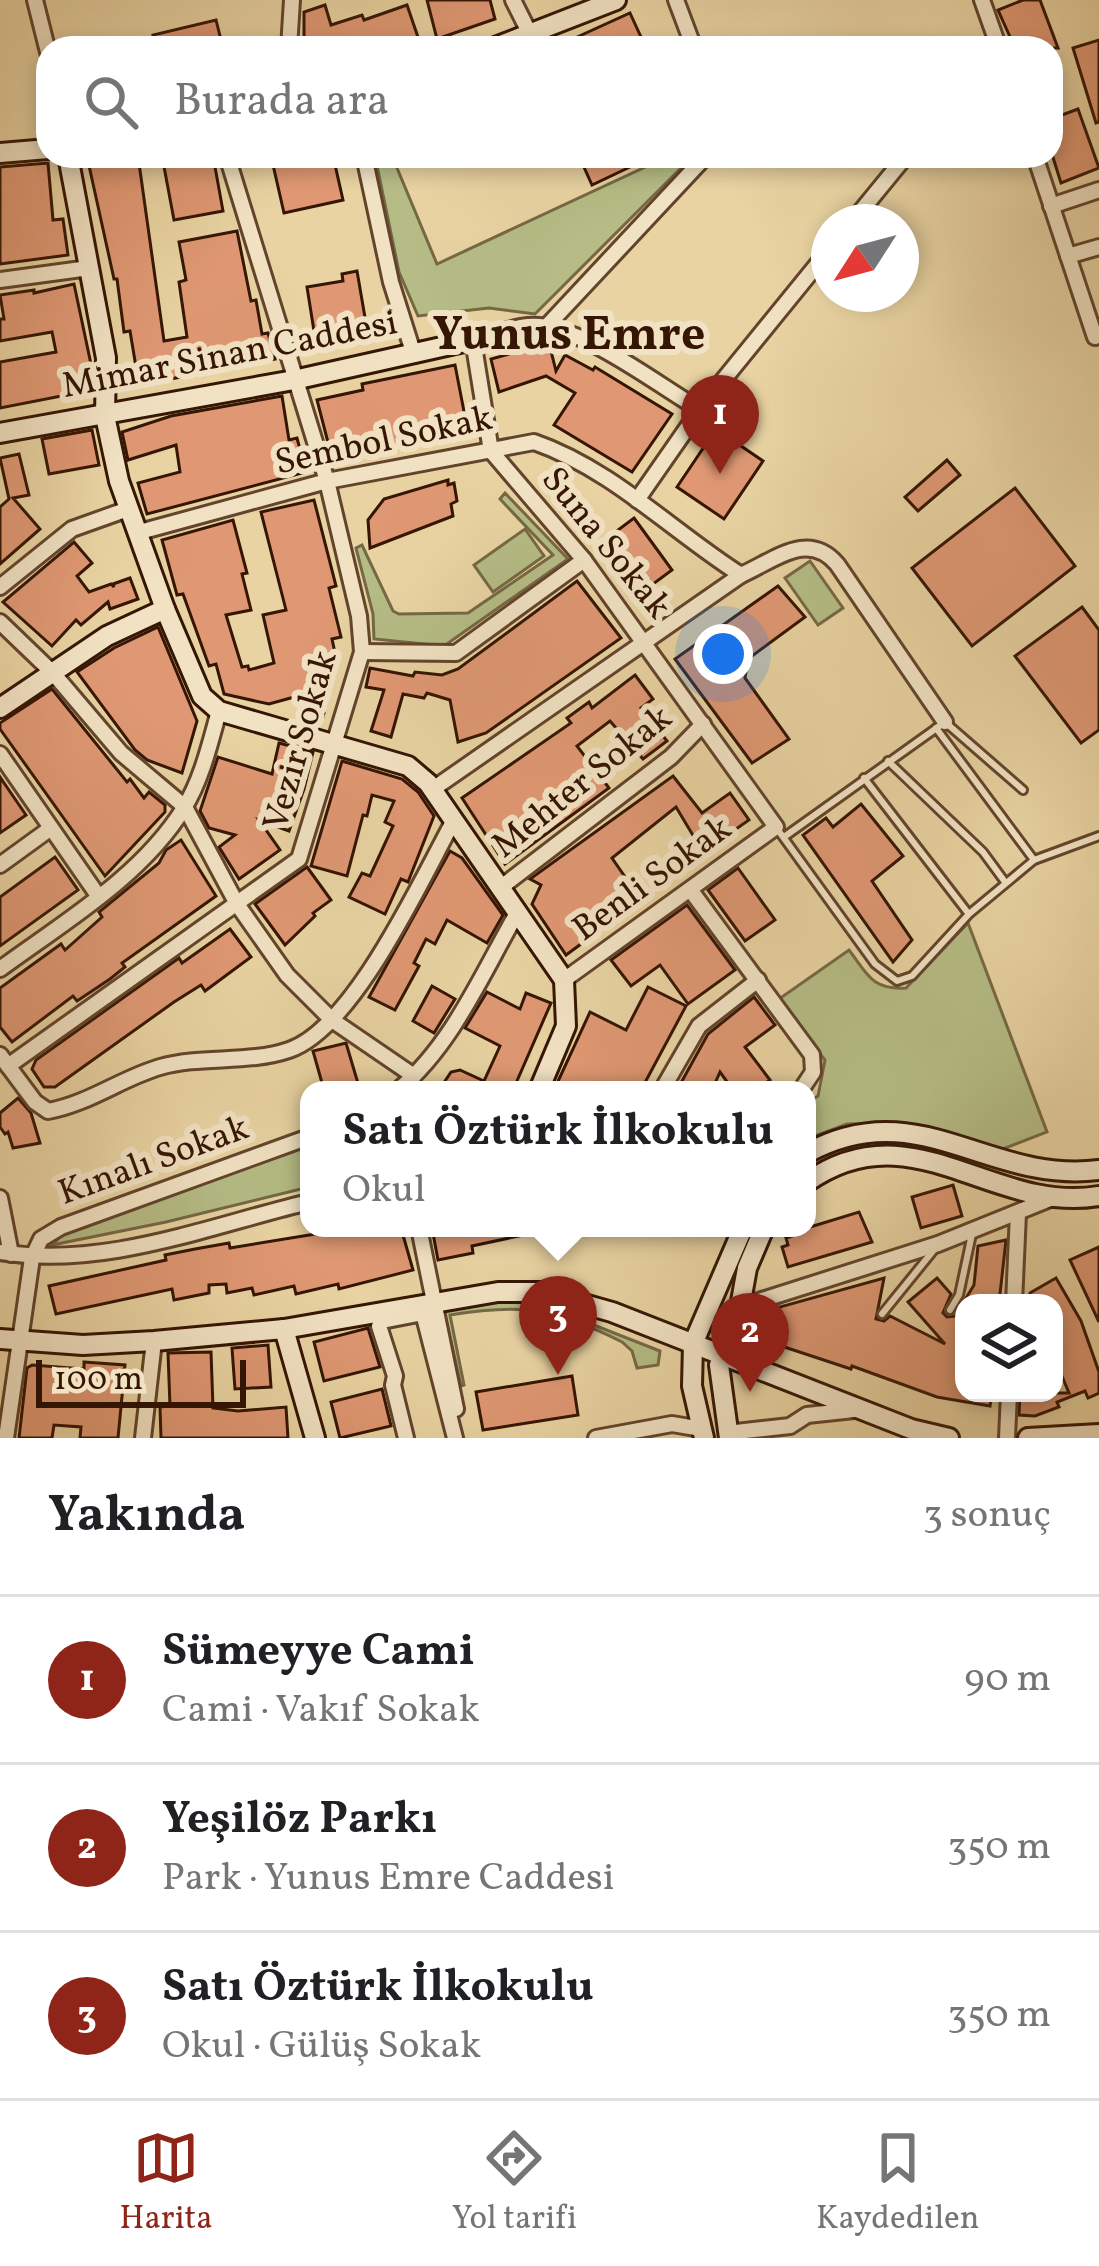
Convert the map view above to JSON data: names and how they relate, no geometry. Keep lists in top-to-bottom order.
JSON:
{
  "streets": {
    "street": [
      "Mimar Sinan Caddesi",
      "Sembol Sokak",
      "Suna Sokak",
      "Vezir Sokak",
      "Mehter Sokak",
      "Benli Sokak",
      "Kınalı Sokak"
    ]
  },
  "crossings": [
    ["Mimar Sinan Caddesi", "Suna Sokak"],
    ["Mimar Sinan Caddesi", "Vezir Sokak"],
    ["Sembol Sokak", "Suna Sokak"],
    ["Sembol Sokak", "Vezir Sokak"],
    ["Suna Sokak", "Mehter Sokak"],
    ["Suna Sokak", "Benli Sokak"]
  ],
  "districts": ["Yunus Emre"],
  "scale_bar": "100 m",
  "north": "bottom left",
  "page": {
    "search": "Burada ara",
    "pins": ["1", "3", "2"],
    "popup": ["Satı Öztürk İlkokulu", "Okul"],
    "scale": "100 m",
    "heading": ["Yakında", "3 sonuç"],
    "list": [
      {
        "mark": "1",
        "name": "Sümeyye Cami",
        "note": "Cami · Vakıf Sokak",
        "value": "90 m"
      },
      {
        "mark": "2",
        "name": "Yeşilöz Parkı",
        "note": "Park · Yunus Emre Caddesi",
        "value": "350 m"
      },
      {
        "mark": "3",
        "name": "Satı Öztürk İlkokulu",
        "note": "Okul · Gülüş Sokak",
        "value": "350 m"
      }
    ],
    "nav": ["Harita", "Yol tarifi", "Kaydedilen"]
  }
}
